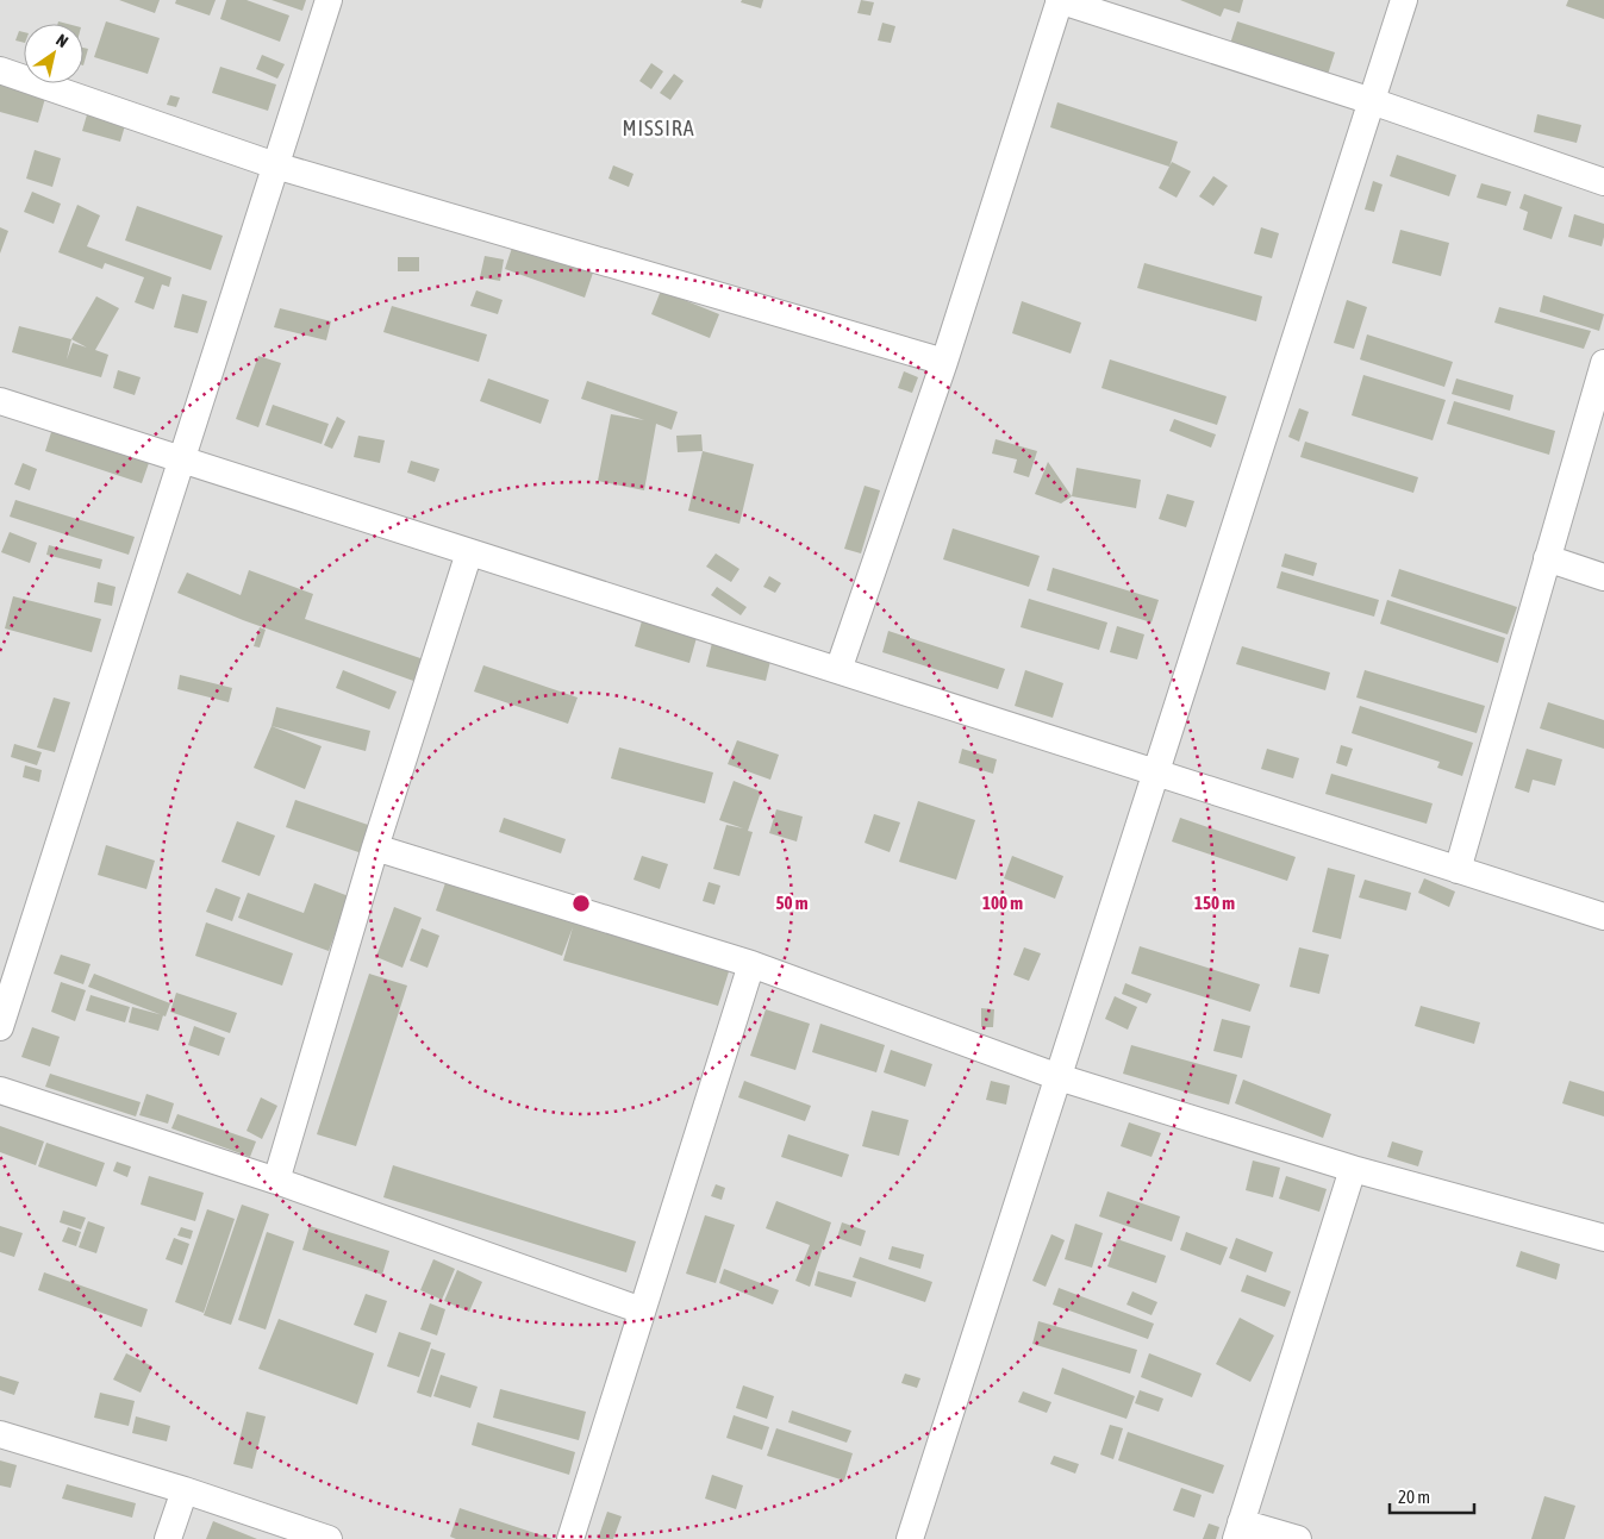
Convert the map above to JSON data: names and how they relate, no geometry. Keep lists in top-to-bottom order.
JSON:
{
  "districts": ["MISSIRA"],
  "scale_bar": "20 m",
  "north": "top right",
  "rings": ["50 m", "100 m", "150 m"]
}
